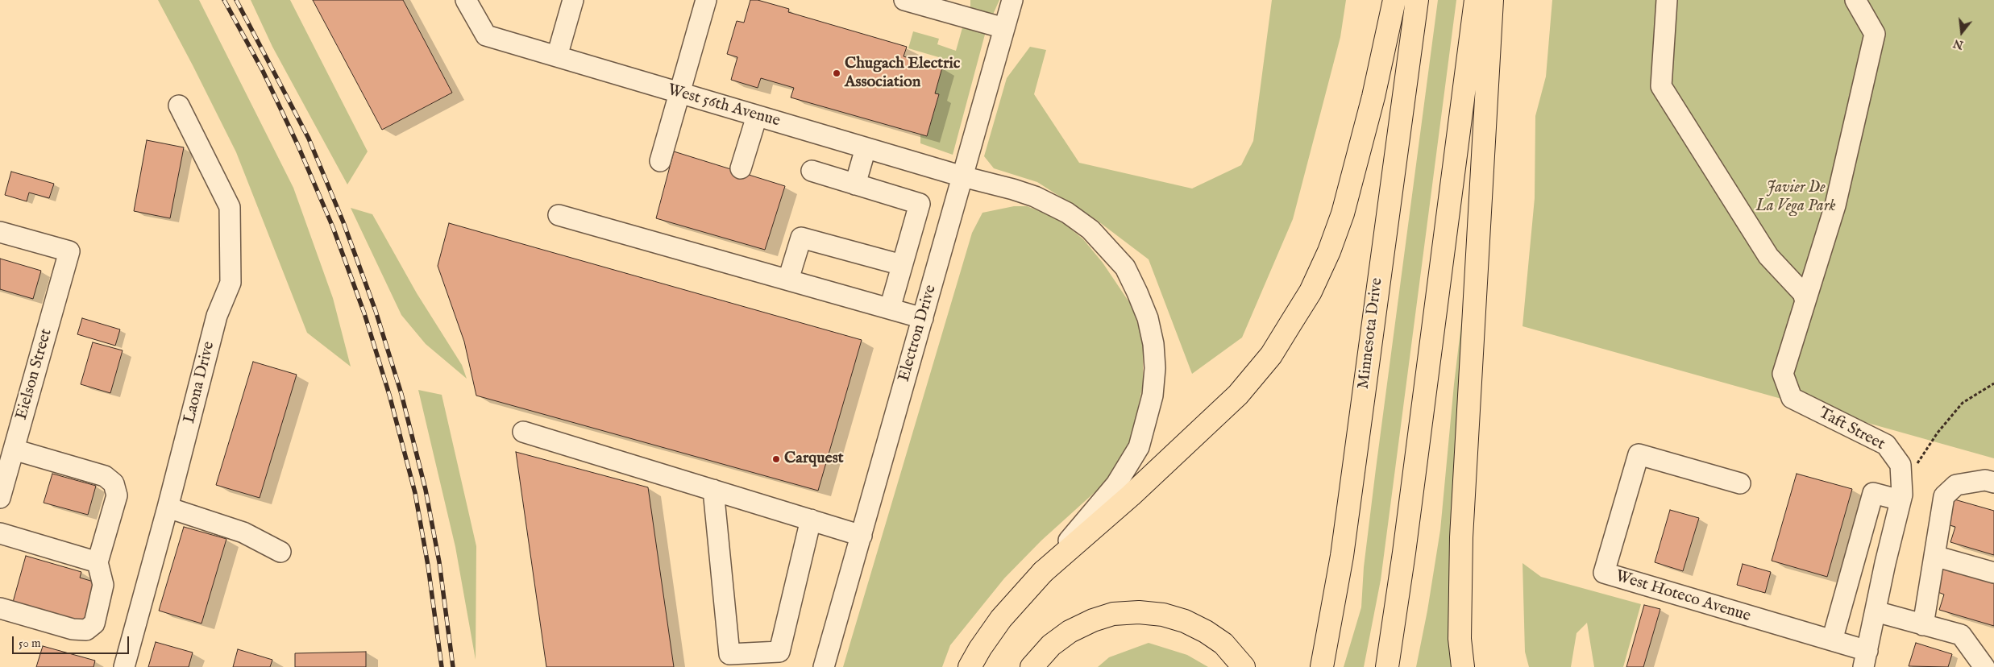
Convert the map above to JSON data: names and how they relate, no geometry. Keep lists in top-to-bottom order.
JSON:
{
  "streets": {
    "main road": ["Minnesota Drive"],
    "street": [
      "West 56th Avenue",
      "Electron Drive",
      "Eielson Street",
      "Laona Drive",
      "Taft Street",
      "West Hoteco Avenue"
    ]
  },
  "crossings": [
    ["West 56th Avenue", "Electron Drive"],
    ["Taft Street", "West Hoteco Avenue"]
  ],
  "parks": ["Javier De La Vega Park"],
  "places": ["Chugach Electric Association", "Carquest"],
  "scale_bar": "50 m",
  "north": "bottom"
}
